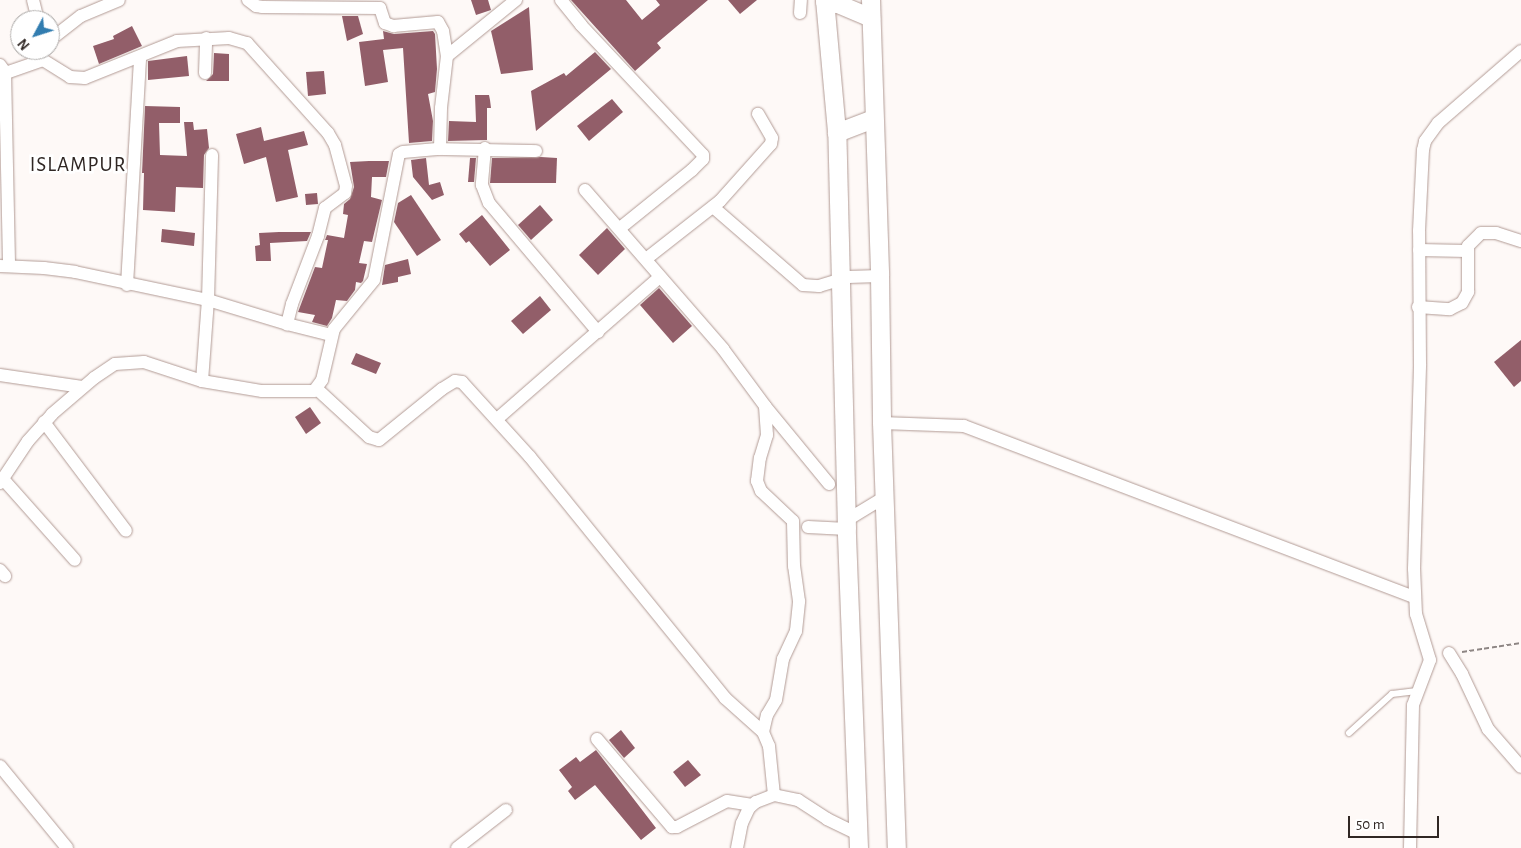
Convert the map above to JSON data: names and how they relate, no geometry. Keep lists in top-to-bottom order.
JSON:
{
  "districts": ["ISLAMPUR"],
  "scale_bar": "50 m",
  "north": "bottom left"
}
